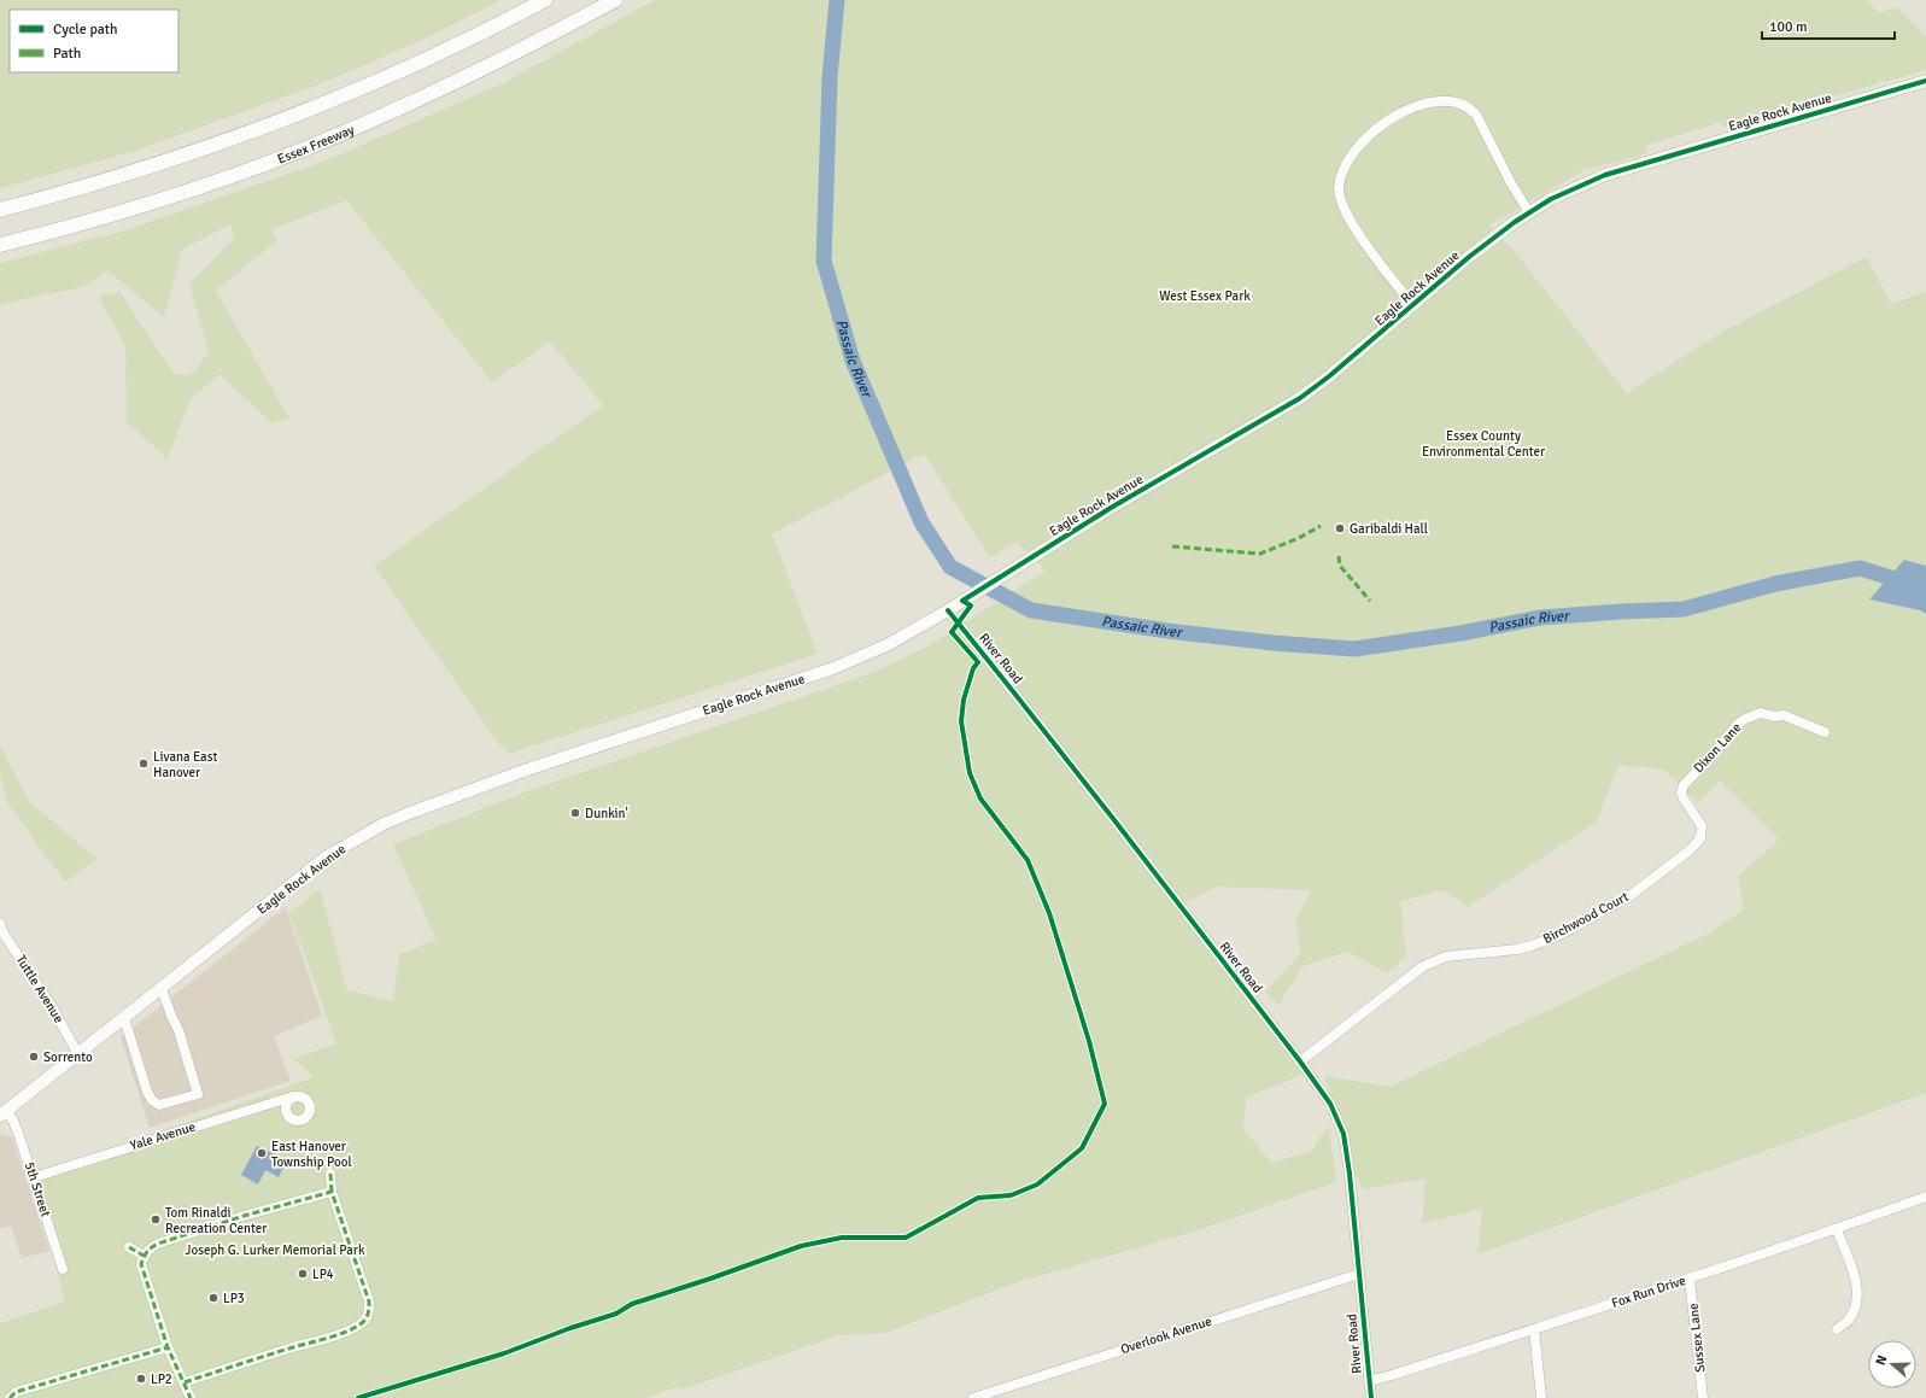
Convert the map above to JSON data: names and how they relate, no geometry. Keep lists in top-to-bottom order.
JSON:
{
  "streets": {
    "highway": ["Essex Freeway"],
    "main road": ["Eagle Rock Avenue"],
    "street": [
      "River Road",
      "Dixon Lane",
      "Birchwood Court",
      "Tuttle Avenue",
      "Yale Avenue",
      "5th Street",
      "Fox Run Drive",
      "Overlook Avenue",
      "Sussex Lane"
    ]
  },
  "crossings": [
    ["Eagle Rock Avenue", "River Road"],
    ["Eagle Rock Avenue", "Tuttle Avenue"],
    ["Eagle Rock Avenue", "5th Street"],
    ["River Road", "Birchwood Court"],
    ["River Road", "Fox Run Drive"],
    ["River Road", "Overlook Avenue"],
    ["Dixon Lane", "Birchwood Court"],
    ["Yale Avenue", "5th Street"],
    ["Fox Run Drive", "Sussex Lane"]
  ],
  "water": ["Passaic River"],
  "parks": ["West Essex Park", "Essex County Environmental Center", "Joseph G. Lurker Memorial Park"],
  "places": [
    "Garibaldi Hall",
    "Livana East Hanover",
    "Dunkin'",
    "Sorrento",
    "East Hanover Township Pool",
    "Tom Rinaldi Recreation Center",
    "LP4",
    "LP3",
    "LP2"
  ],
  "legend": ["Cycle path", "Path"],
  "scale_bar": "100 m",
  "north": "left"
}
